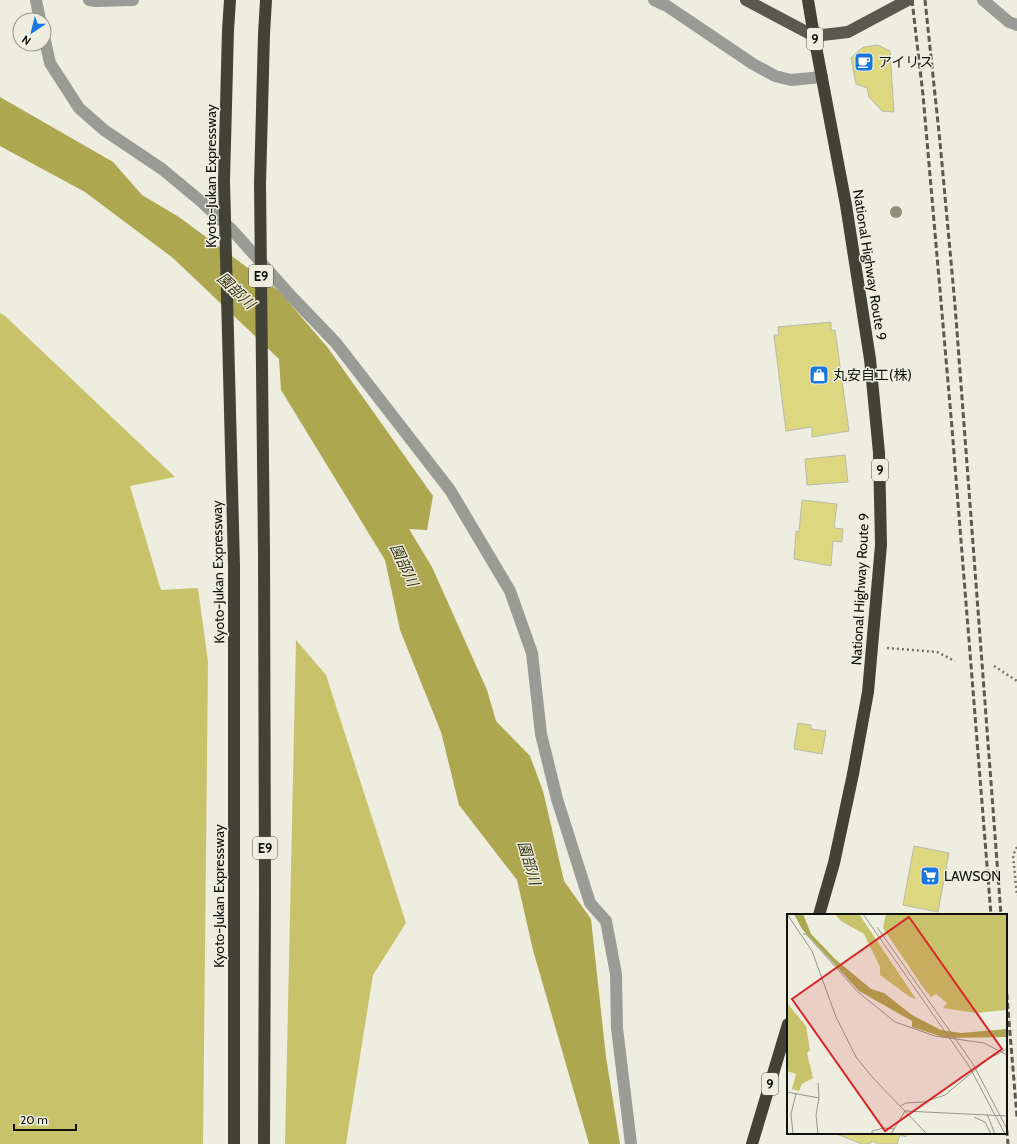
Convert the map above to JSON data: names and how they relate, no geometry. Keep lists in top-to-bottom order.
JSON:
{
  "streets": {
    "highway": [
      "9",
      "Kyoto-Jukan Expressway",
      "National Highway Route 9",
      "E9"
    ]
  },
  "water": ["園部川"],
  "places": {
    "cafe": ["アイリス"],
    "shop": ["丸安自工(株)"],
    "supermarket": ["LAWSON"]
  },
  "scale_bar": "20 m",
  "north": "bottom left"
}
